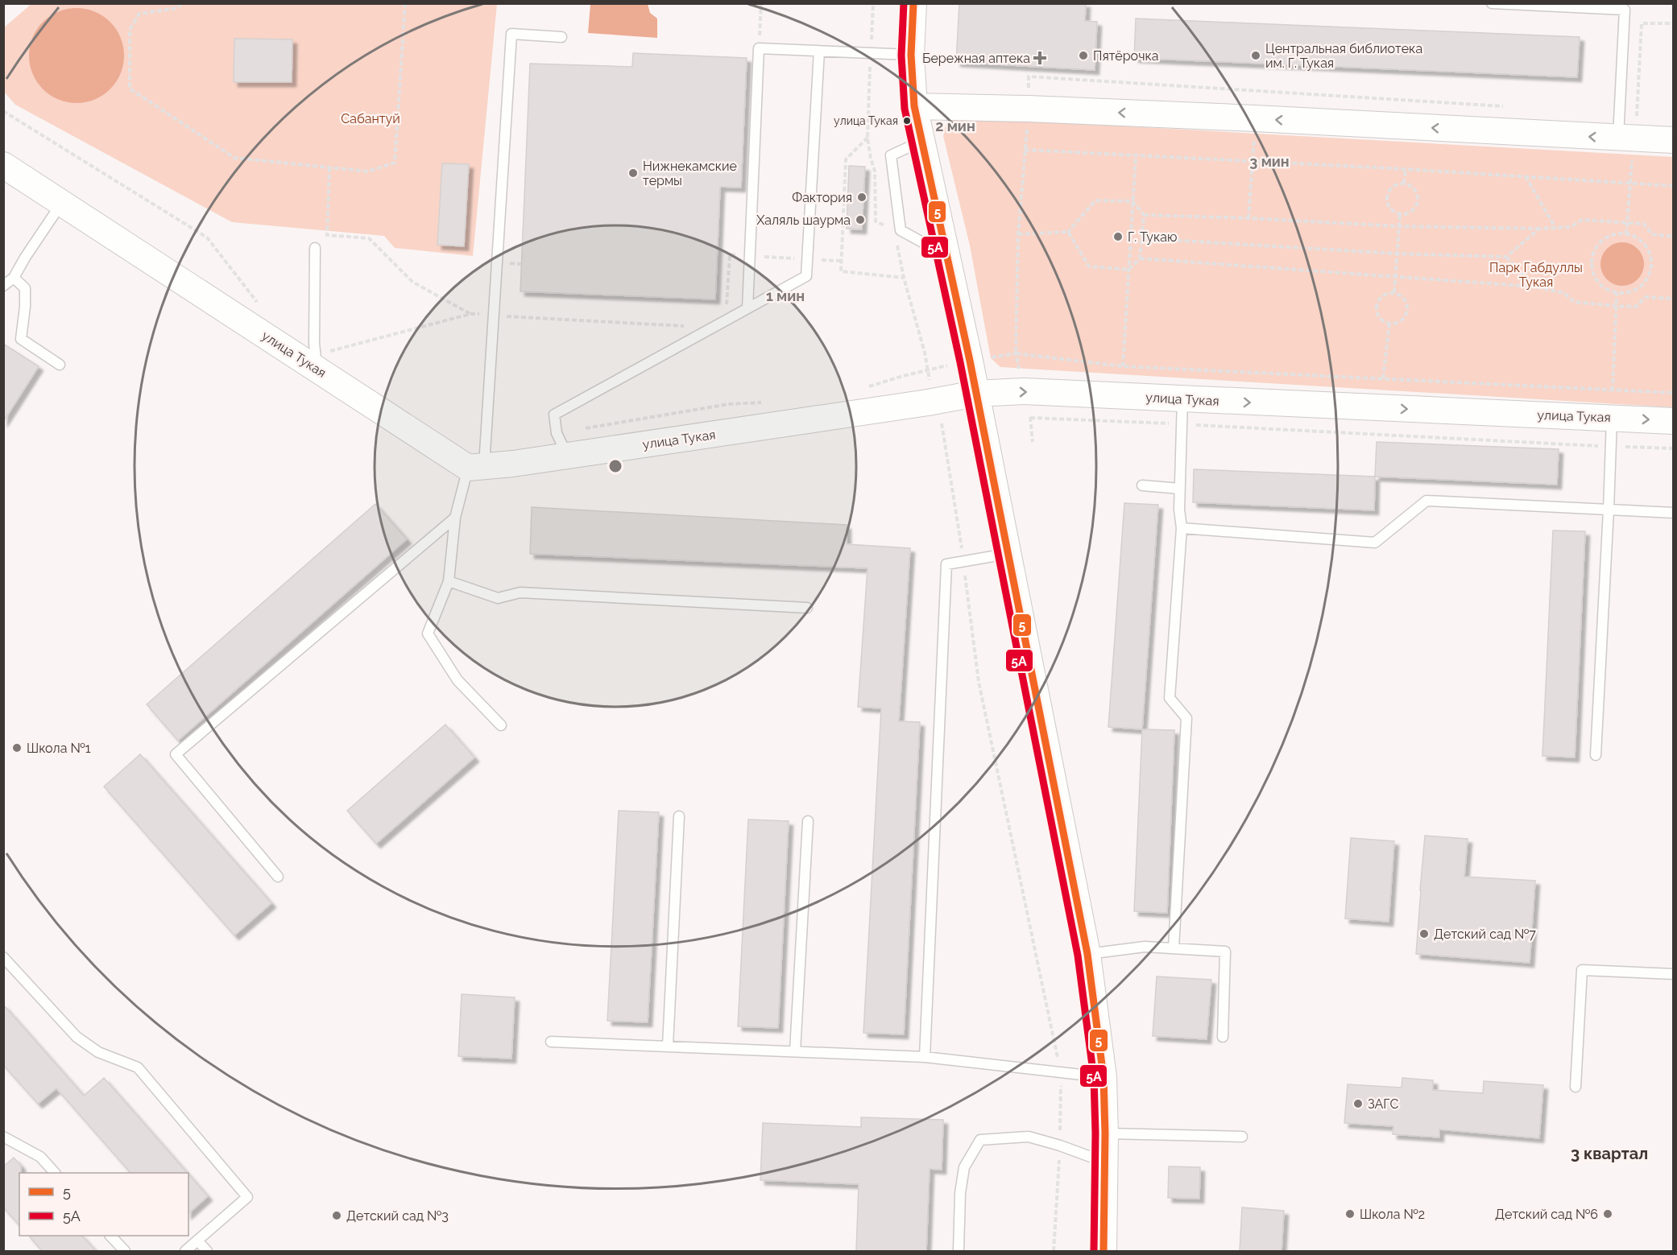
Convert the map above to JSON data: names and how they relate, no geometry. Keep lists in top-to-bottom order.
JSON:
{
  "streets": {
    "street": ["улица Тукая"]
  },
  "one_way": ["улица Тукая"],
  "districts": ["3 квартал"],
  "parks": ["Сабантуй", "Парк Габдуллы Тукая"],
  "places": {
    "other": [
      "Пятёрочка",
      "Центральная библиотека им. Г. Тукая",
      "улица Тукая",
      "Нижнекамские термы",
      "Фактория",
      "Халяль шаурма",
      "Г. Тукаю",
      "Школа №1",
      "Детский сад №7",
      "ЗАГС",
      "Школа №2",
      "Детский сад №6",
      "Детский сад №3"
    ],
    "health": ["Бережная аптека"]
  },
  "lines": ["transit line 5", "transit line 5А"],
  "legend": ["5", "5А"],
  "rings": ["2 мин", "3 мин", "1 мин"]
}
